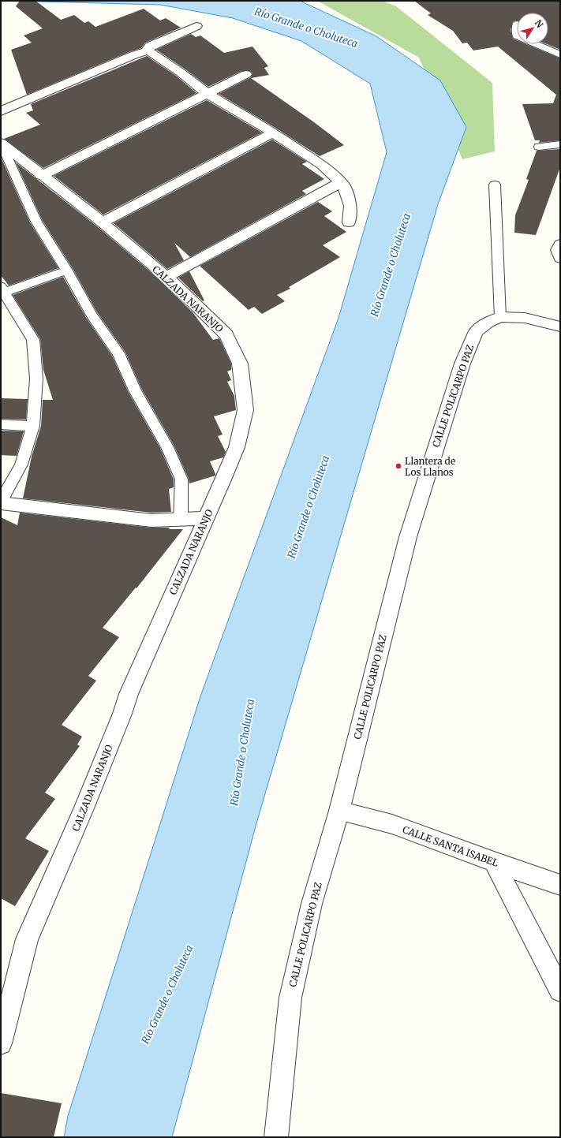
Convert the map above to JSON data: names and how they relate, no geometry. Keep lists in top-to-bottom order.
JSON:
{
  "streets": {
    "street": ["CALZADA NARANJO", "CALLE POLICARPO PAZ", "CALLE SANTA ISABEL"]
  },
  "crossings": [
    ["CALLE POLICARPO PAZ", "CALLE SANTA ISABEL"]
  ],
  "water": ["Río Grande o Choluteca"],
  "places": ["Llantera de Los Llanos"],
  "north": "top right"
}
